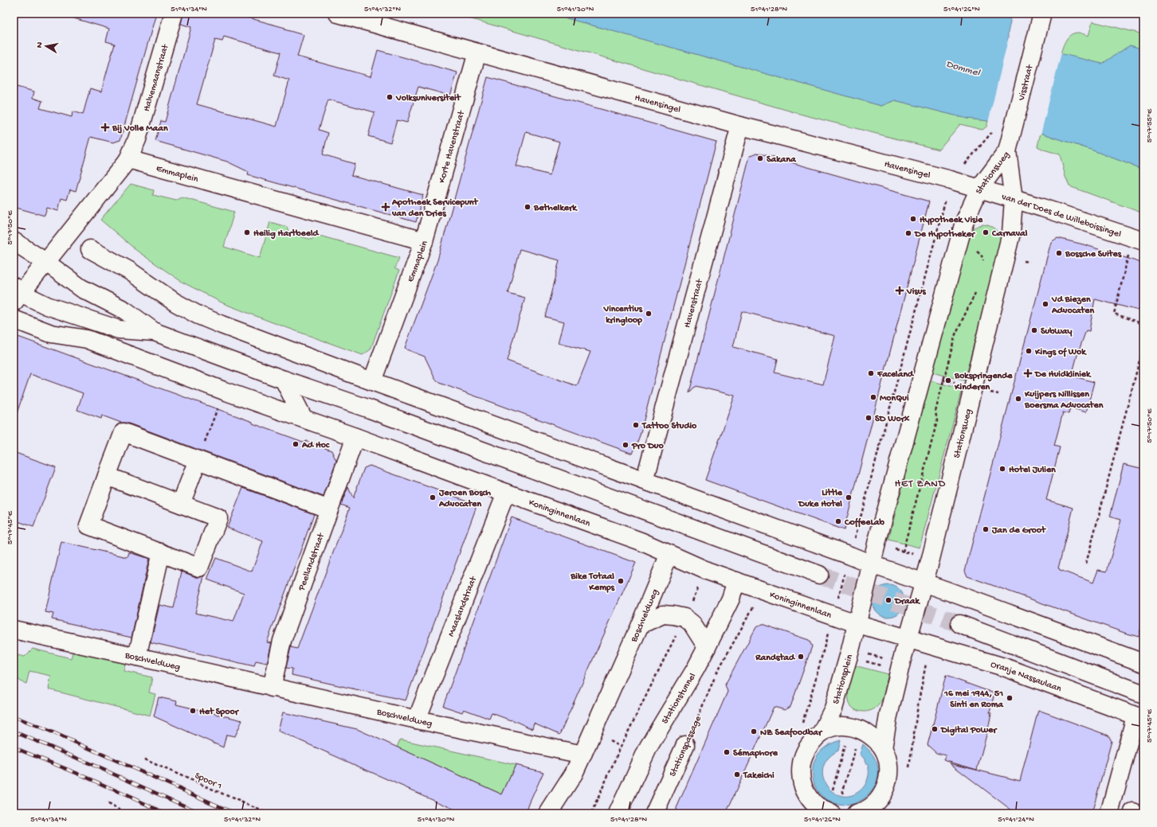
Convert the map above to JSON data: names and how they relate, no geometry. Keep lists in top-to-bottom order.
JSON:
{
  "streets": {
    "street": [
      "Halvemaanstraat",
      "Visstraat",
      "Havensingel",
      "Korte Havenstraat",
      "Emmaplein",
      "Stationsweg",
      "van der Does de Willeboissingel",
      "Havenstraat",
      "Koninginnenlaan",
      "Peellandstraat",
      "Maaslandstraat",
      "Boschveldweg",
      "Oranje Nassaulaan",
      "Stationsplein",
      "Stationstunnel",
      "Stationspassage"
    ],
    "path": ["Spoor 1"]
  },
  "crossings": [
    ["Halvemaanstraat", "Emmaplein"],
    ["Visstraat", "Stationsweg"],
    ["Havensingel", "Korte Havenstraat"],
    ["Havensingel", "Stationsweg"],
    ["Havensingel", "van der Does de Willeboissingel"],
    ["Havensingel", "Havenstraat"],
    ["Korte Havenstraat", "Emmaplein"],
    ["Stationsweg", "van der Does de Willeboissingel"],
    ["Stationsweg", "Koninginnenlaan"],
    ["Stationsweg", "Oranje Nassaulaan"],
    ["Stationsweg", "Stationsplein"],
    ["Koninginnenlaan", "Peellandstraat"],
    ["Koninginnenlaan", "Maaslandstraat"],
    ["Koninginnenlaan", "Boschveldweg"],
    ["Koninginnenlaan", "Oranje Nassaulaan"],
    ["Koninginnenlaan", "Stationsplein"],
    ["Koninginnenlaan", "Stationstunnel"],
    ["Peellandstraat", "Boschveldweg"],
    ["Maaslandstraat", "Boschveldweg"]
  ],
  "districts": ["HET ZAND"],
  "water": ["Dommel"],
  "places": {
    "other": [
      "Volksuniversiteit",
      "Sakana",
      "Bethelkerk",
      "Hypotheek Visie",
      "Heilig Hartbeeld",
      "Carnaval",
      "De Hypotheker",
      "Bossche Suites",
      "Vd Biezen Advocaten",
      "Vincentius kringloop",
      "Subway",
      "Kings of Wok",
      "Faceland",
      "Bokspringende Kinderen",
      "MonQui",
      "Kuijpers Nillissen Boersma Advocaten",
      "SD Worx",
      "Tattoo Studio",
      "Ad Hoc",
      "Pro Duo",
      "Hotel Julien",
      "Jeroen Bosch Advocaten",
      "Little Duke Hotel",
      "CoffeeLab",
      "Jan de Groot",
      "Bike Totaal Kemps",
      "Draak",
      "Randstad",
      "16 mei 1944, 51 Sinti en Roma",
      "Het Spoor",
      "Digital Power",
      "NZ Seafoodbar",
      "Sémaphore",
      "Takeichi"
    ],
    "health": [
      "Bij Volle Maan",
      "Apotheek Servicepunt van den Dries",
      "Visus",
      "De Huidkliniek"
    ]
  },
  "north": "left",
  "coordinates": [
    "51°41'34\"N",
    "51°41'32\"N",
    "51°41'30\"N",
    "51°41'28\"N",
    "51°41'26\"N",
    "5°17'55\"E",
    "5°17'50\"E",
    "5°17'45\"E",
    "51°41'24\"N"
  ]
}
